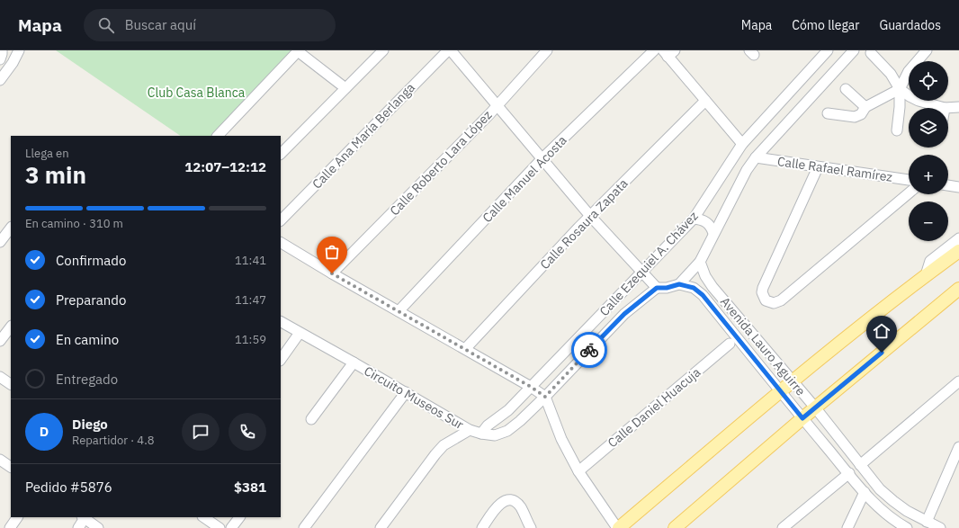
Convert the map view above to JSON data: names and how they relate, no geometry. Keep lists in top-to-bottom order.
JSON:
{
  "streets": {
    "street": [
      "Calle Ana María Berlanga",
      "Calle Roberto Lara López",
      "Calle Rafael Ramírez",
      "Calle Manuel Acosta",
      "Calle Rosaura Zapata",
      "Calle Ezequiel A. Chávez",
      "Avenida Lauro Aguirre",
      "Circuito Museos Sur",
      "Calle Daniel Huacuja"
    ]
  },
  "crossings": [
    ["Calle Rafael Ramírez", "Calle Ezequiel A. Chávez"],
    ["Calle Ezequiel A. Chávez", "Avenida Lauro Aguirre"],
    ["Calle Ezequiel A. Chávez", "Circuito Museos Sur"]
  ],
  "parks": ["Club Casa Blanca"],
  "page": {
    "header": "Mapa",
    "search": "Buscar aquí",
    "nav": ["Mapa", "Cómo llegar", "Guardados"],
    "map_buttons": ["+", "−"],
    "heading": ["3 min", "Llega en", "12:07–12:12"],
    "panel": [
      "Diego",
      "Repartidor · 4.8",
      "Pedido #5876",
      "$381"
    ],
    "bar": "En camino · 310 m",
    "list": [
      ["Confirmado", "11:41"],
      ["Preparando", "11:47"],
      ["En camino", "11:59"],
      "Entregado"
    ],
    "round": "D"
  }
}
